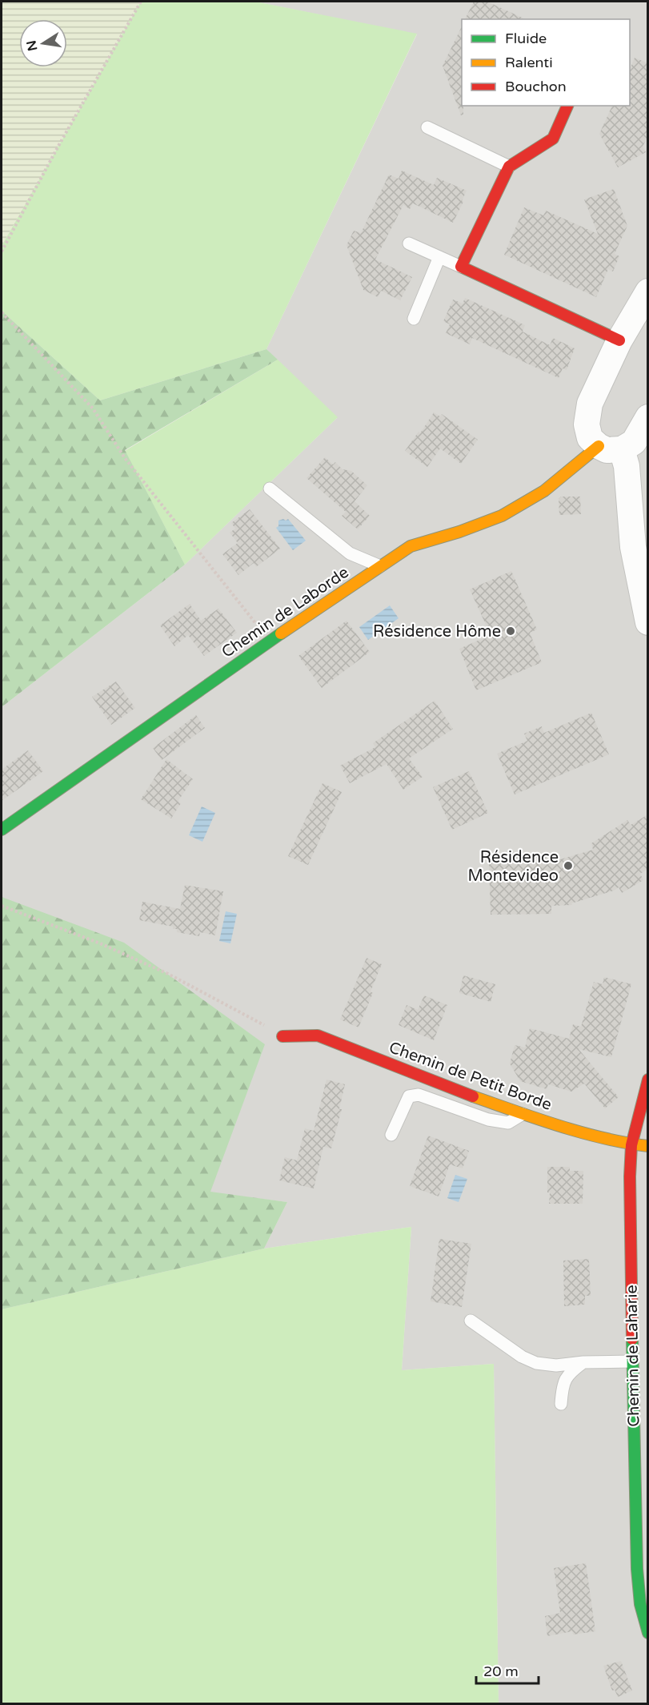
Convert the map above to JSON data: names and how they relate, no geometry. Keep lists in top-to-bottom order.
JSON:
{
  "streets": {
    "street": ["Chemin de Laborde", "Chemin de Petit Borde", "Chemin de Laharie"]
  },
  "crossings": [
    ["Chemin de Petit Borde", "Chemin de Laharie"]
  ],
  "places": ["Résidence Hôme", "Résidence Montevideo"],
  "legend": ["Fluide", "Ralenti", "Bouchon"],
  "scale_bar": "20 m",
  "north": "left"
}
